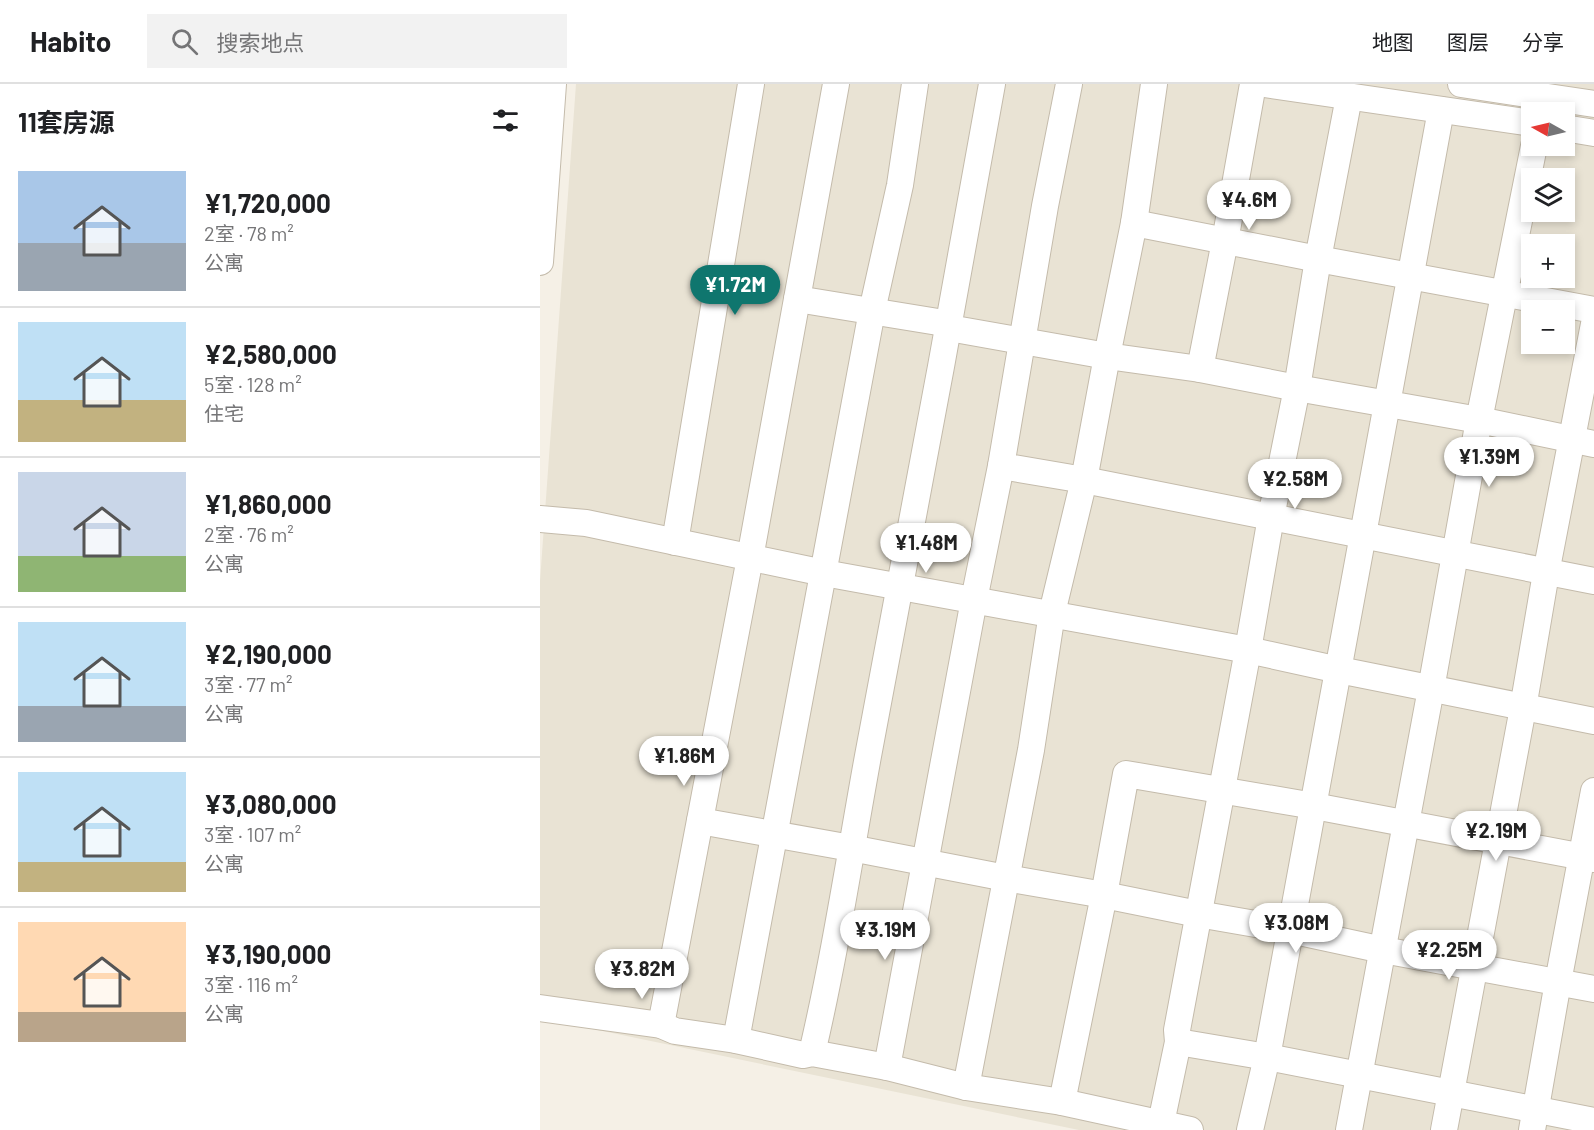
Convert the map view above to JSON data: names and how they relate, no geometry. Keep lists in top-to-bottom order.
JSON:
{
  "north": "left",
  "page": {
    "header": "Habito",
    "search": "搜索地点",
    "nav": ["地图", "图层", "分享"],
    "heading": "11套房源",
    "map_buttons": ["+", "−"],
    "list": [
      {
        "name": "¥1,720,000",
        "note": "2室 · 78 m² · 公寓"
      },
      {
        "name": "¥2,580,000",
        "note": "5室 · 128 m² · 住宅"
      },
      {
        "name": "¥1,860,000",
        "note": "2室 · 76 m² · 公寓"
      },
      {
        "name": "¥2,190,000",
        "note": "3室 · 77 m² · 公寓"
      },
      {
        "name": "¥3,080,000",
        "note": "3室 · 107 m² · 公寓"
      },
      {
        "name": "¥3,190,000",
        "note": "3室 · 116 m² · 公寓"
      }
    ],
    "price": [
      "¥4.6M",
      "¥1.72M",
      "¥1.39M",
      "¥2.58M",
      "¥1.48M",
      "¥1.86M",
      "¥2.19M",
      "¥3.08M",
      "¥3.19M",
      "¥2.25M",
      "¥3.82M"
    ]
  }
}
